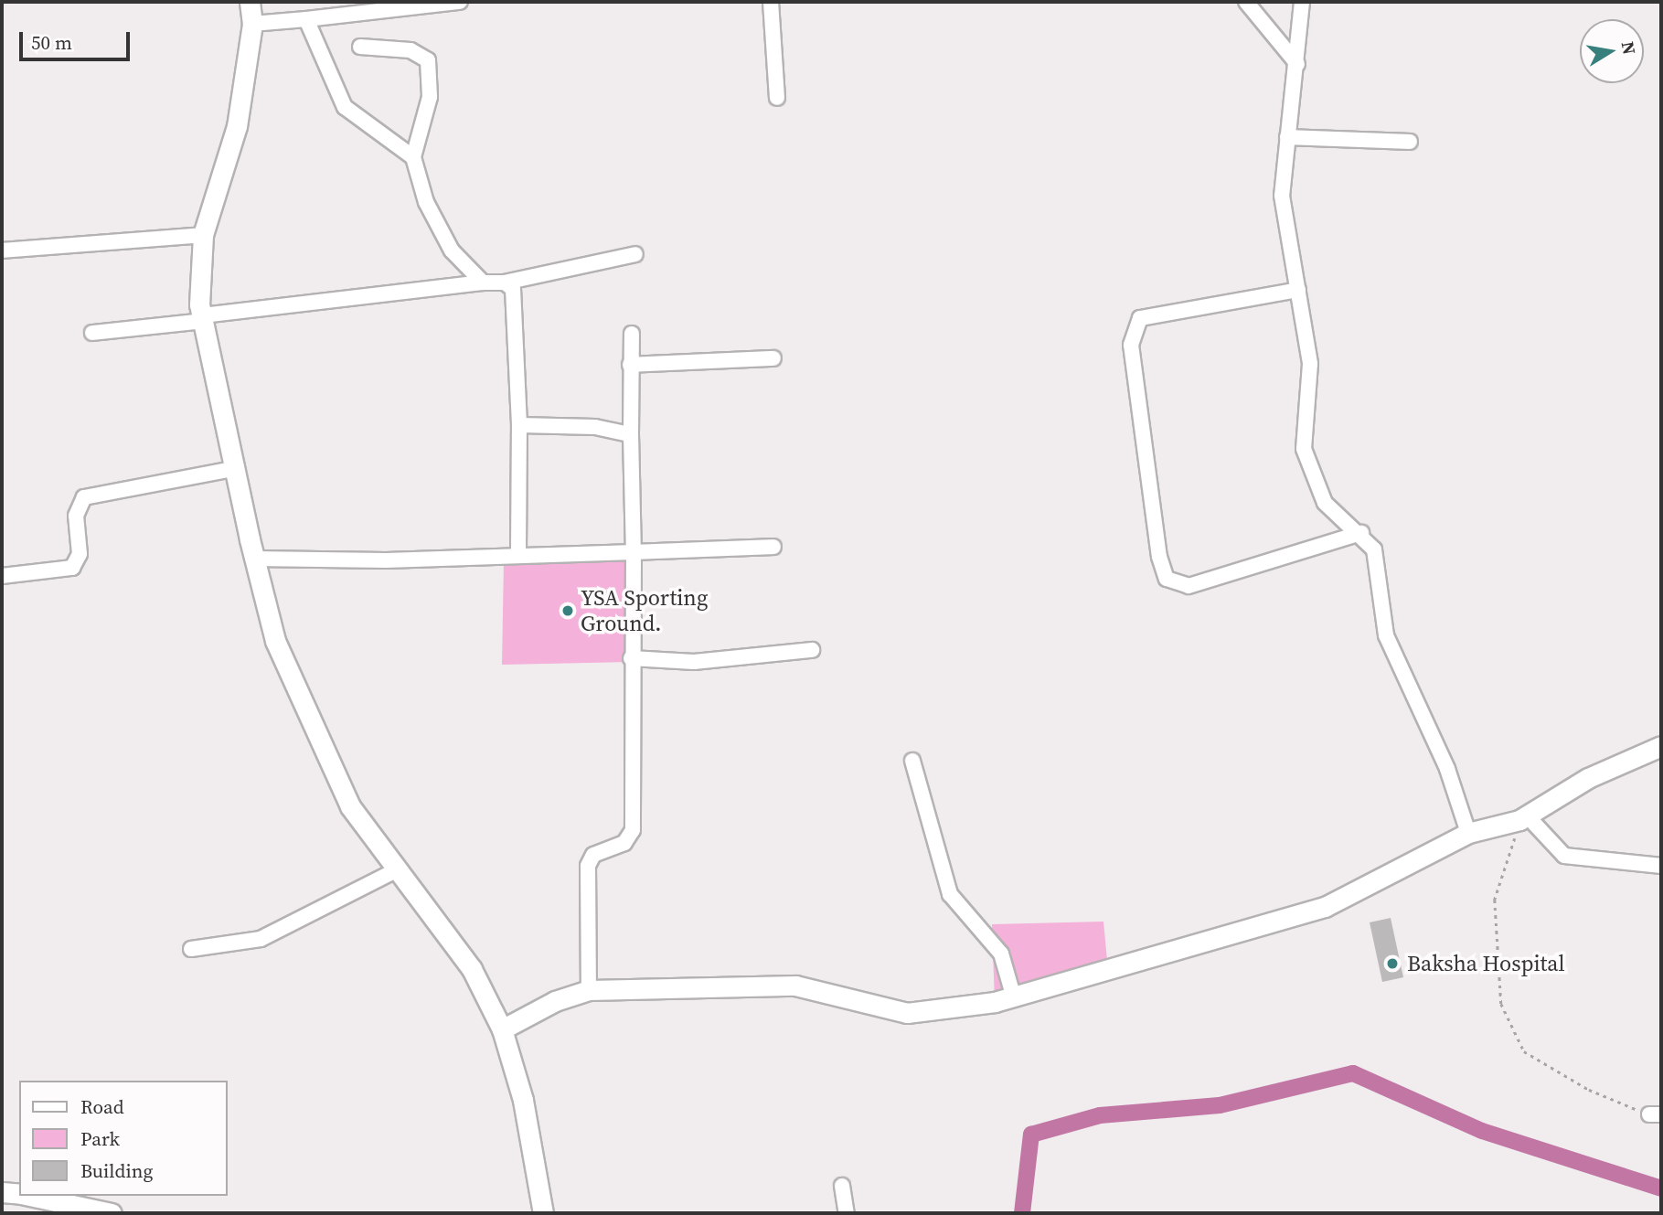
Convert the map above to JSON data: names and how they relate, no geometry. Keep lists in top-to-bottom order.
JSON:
{
  "places": ["YSA Sporting Ground.", "Baksha Hospital"],
  "legend": ["Road", "Park", "Building"],
  "scale_bar": "50 m",
  "north": "right"
}
